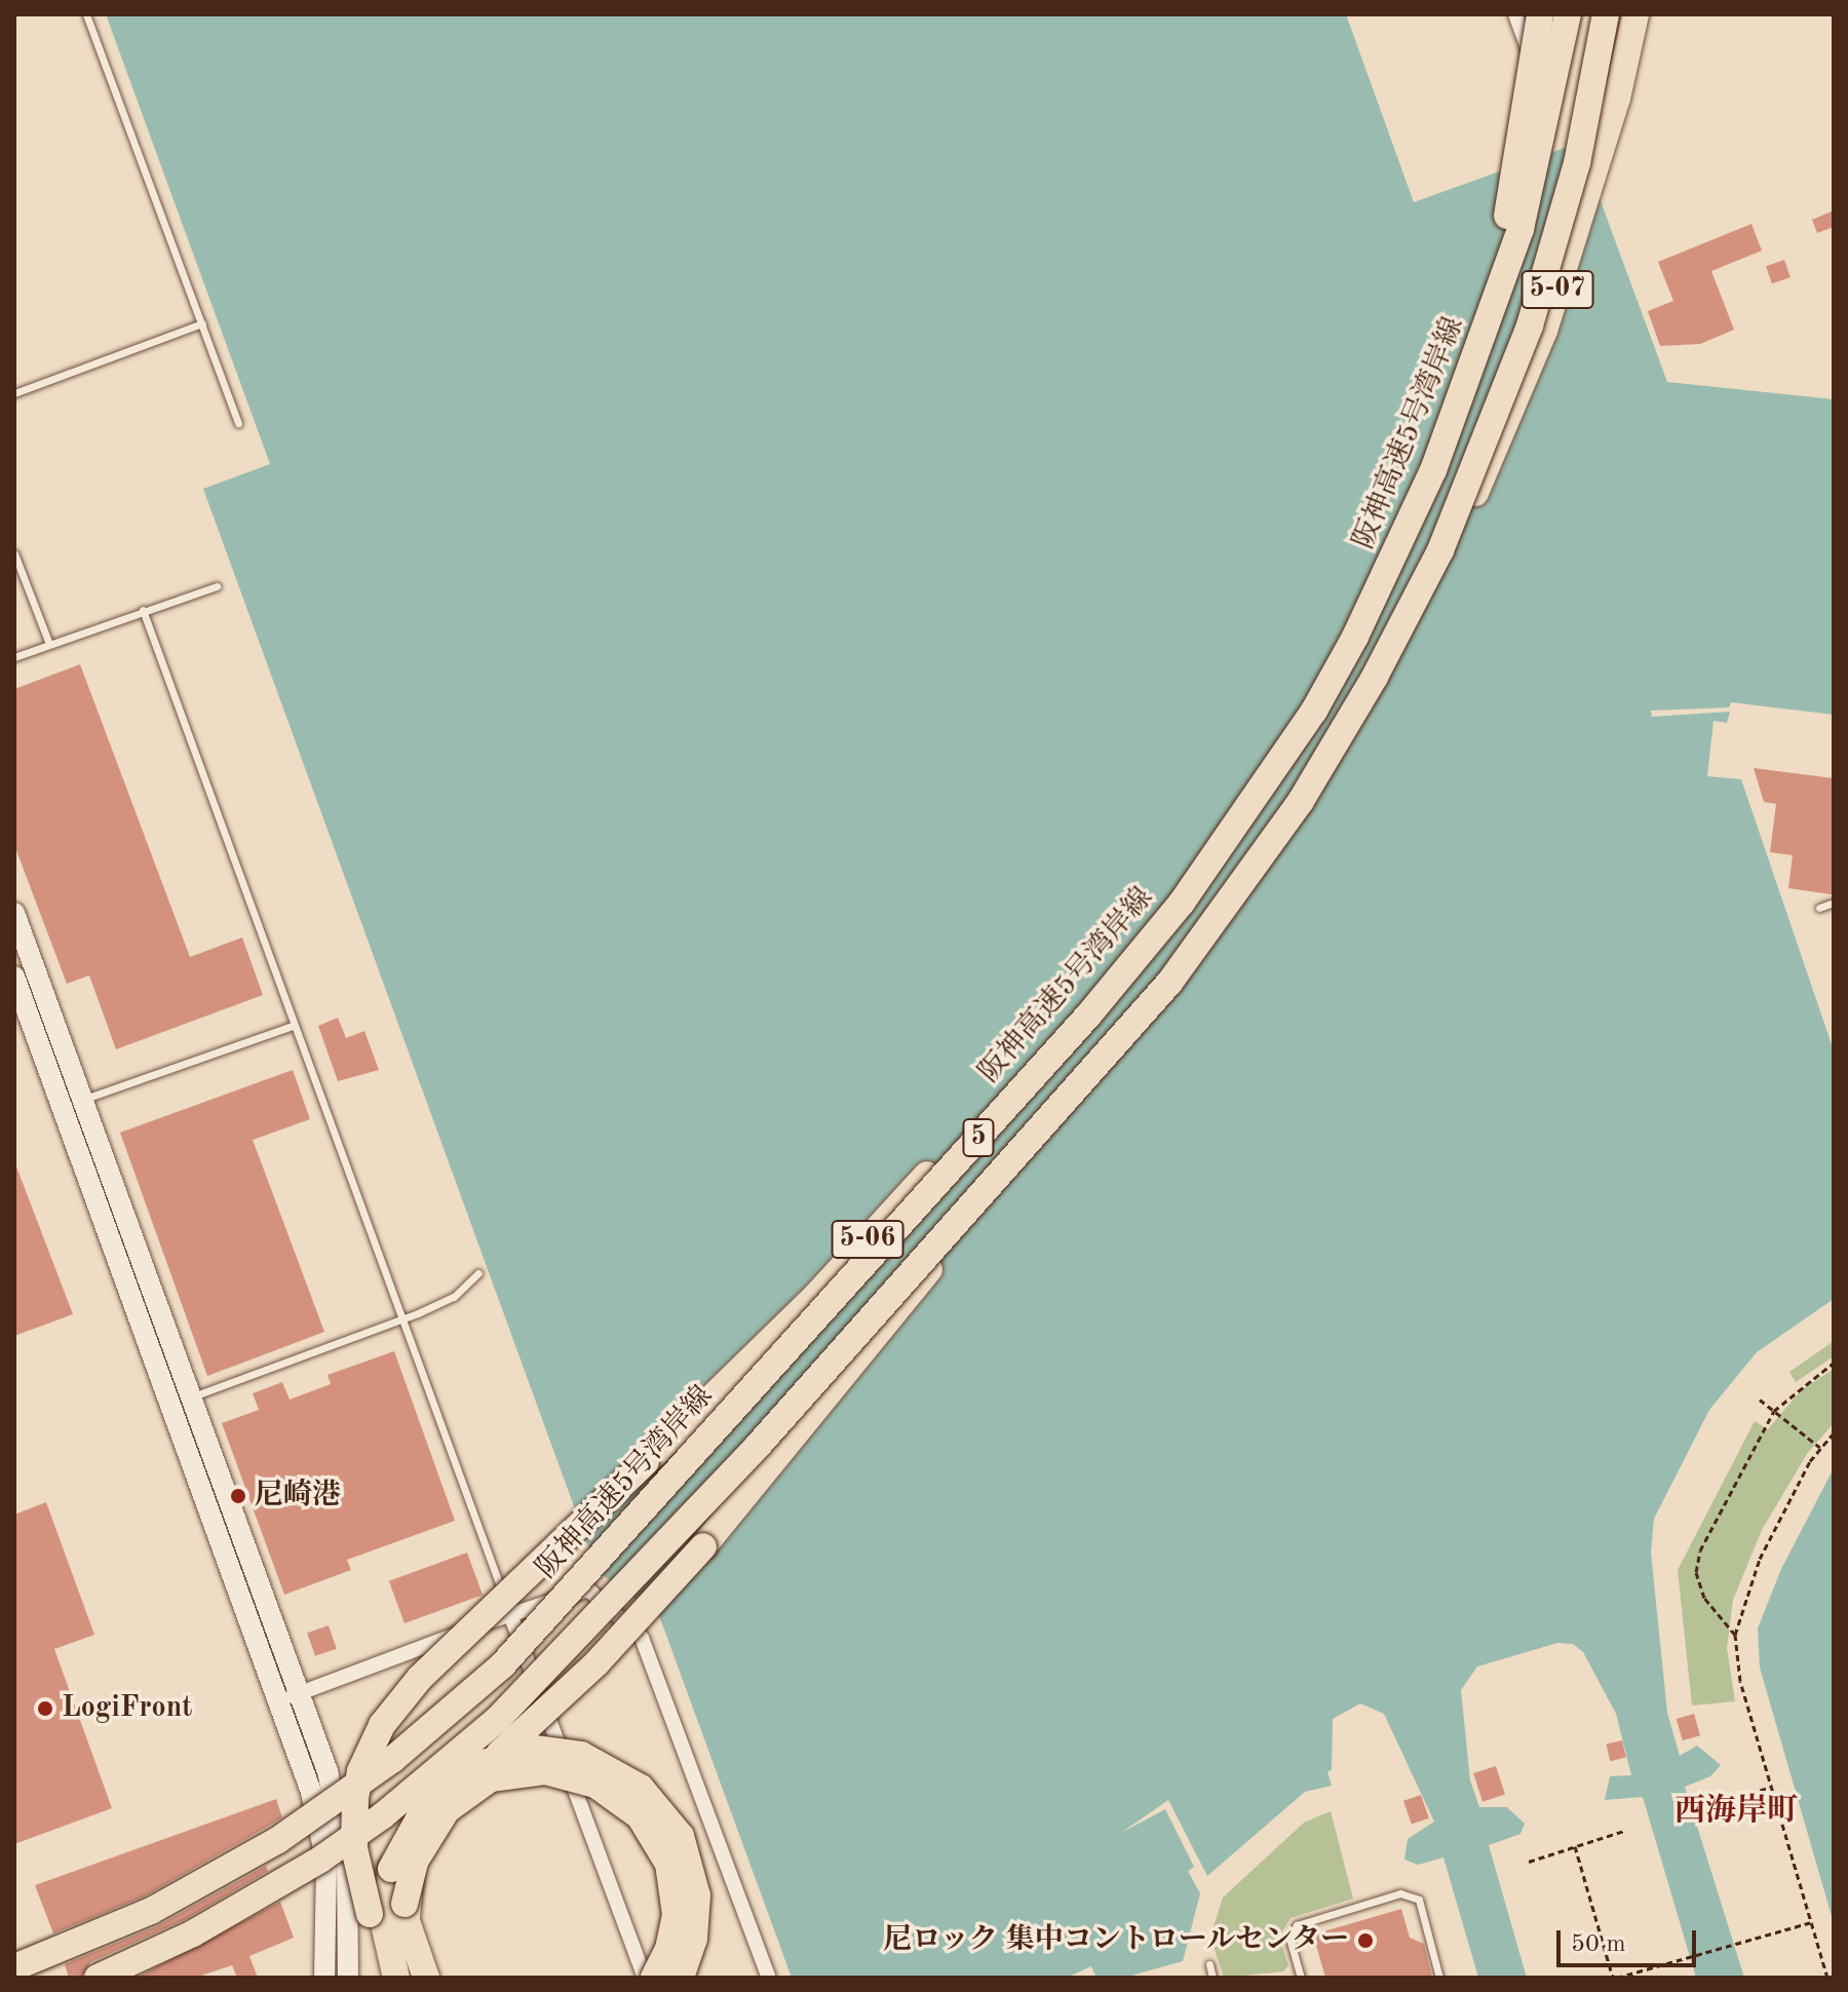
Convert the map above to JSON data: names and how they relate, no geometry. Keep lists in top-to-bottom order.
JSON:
{
  "streets": {
    "highway": [
      "5-07",
      "阪神高速5号湾岸線",
      "5",
      "5-06"
    ]
  },
  "crossings": [
    ["5-07", "阪神高速5号湾岸線"],
    ["5-07", "5"],
    ["阪神高速5号湾岸線", "5-06"],
    ["5", "5-06"]
  ],
  "districts": ["西海岸町"],
  "places": ["尼崎港", "LogiFront", "尼ロック 集中コントロールセンター"],
  "scale_bar": "50 m"
}
